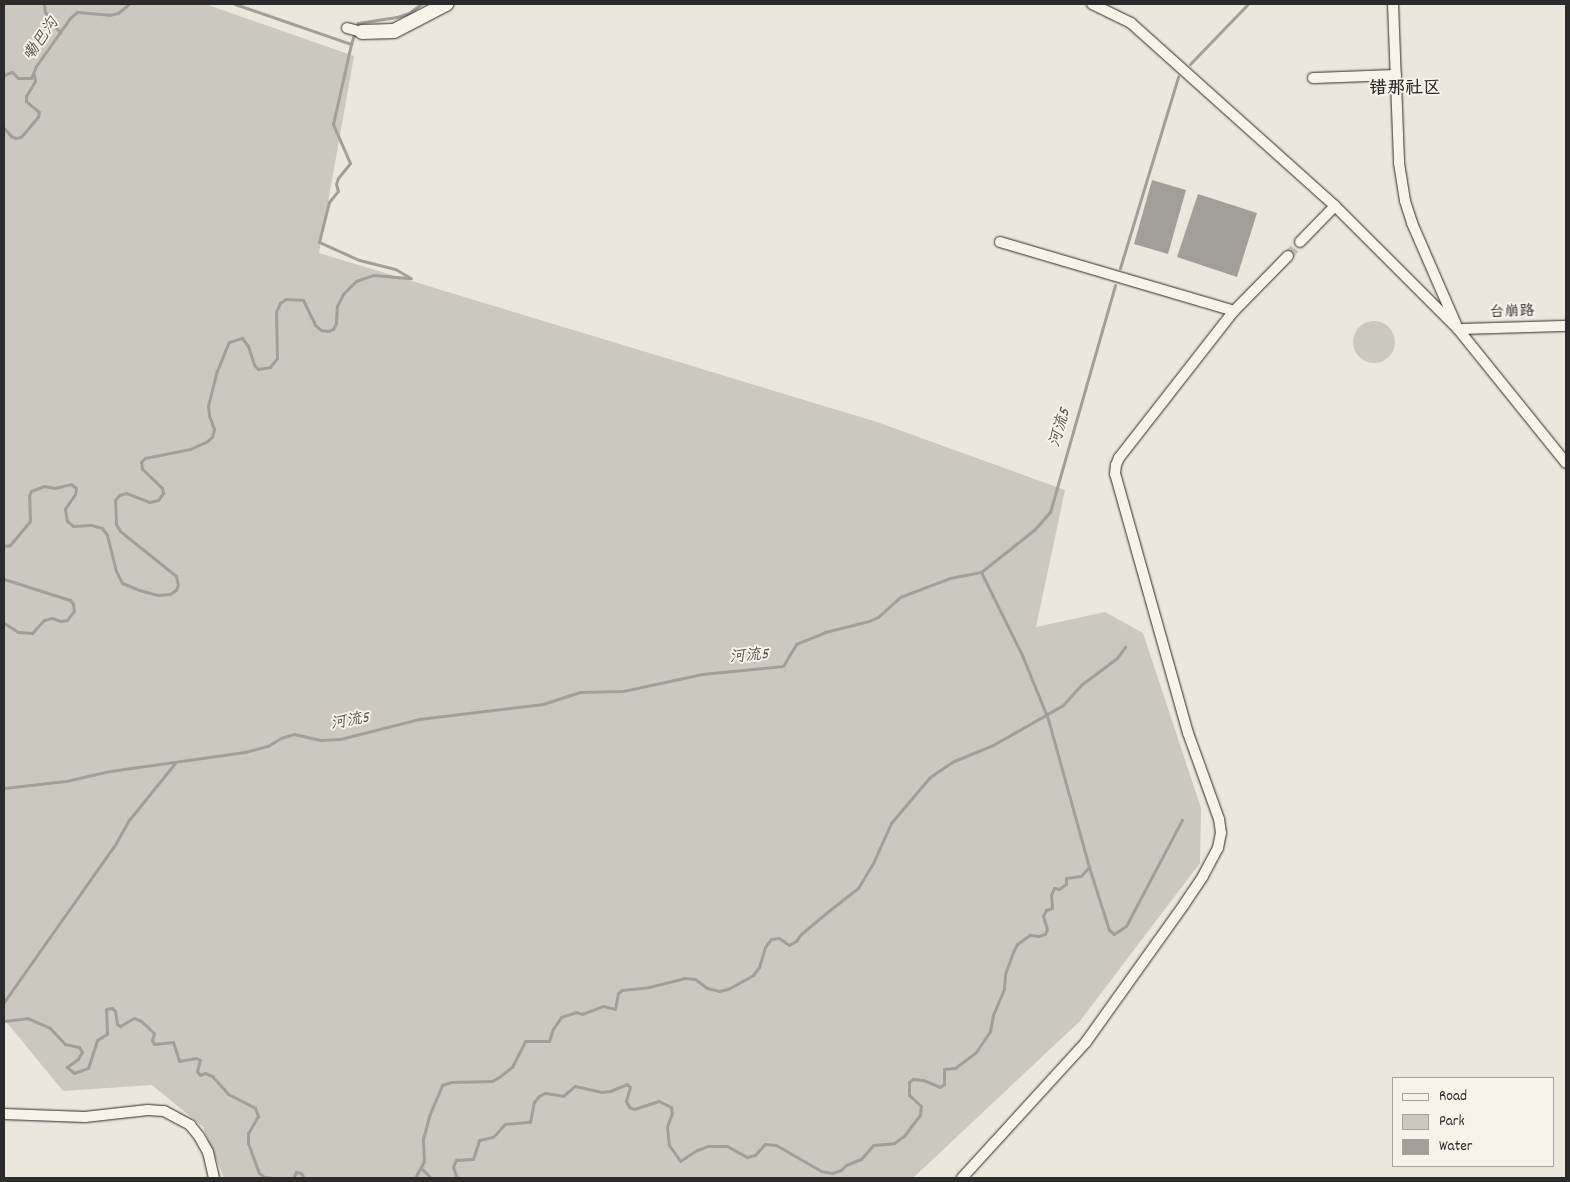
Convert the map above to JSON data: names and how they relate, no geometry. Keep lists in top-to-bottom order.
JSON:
{
  "streets": {
    "street": ["台崩路"]
  },
  "districts": ["错那社区"],
  "water": ["嘞巴沟", "河流5"],
  "legend": ["Road", "Park", "Water"]
}
